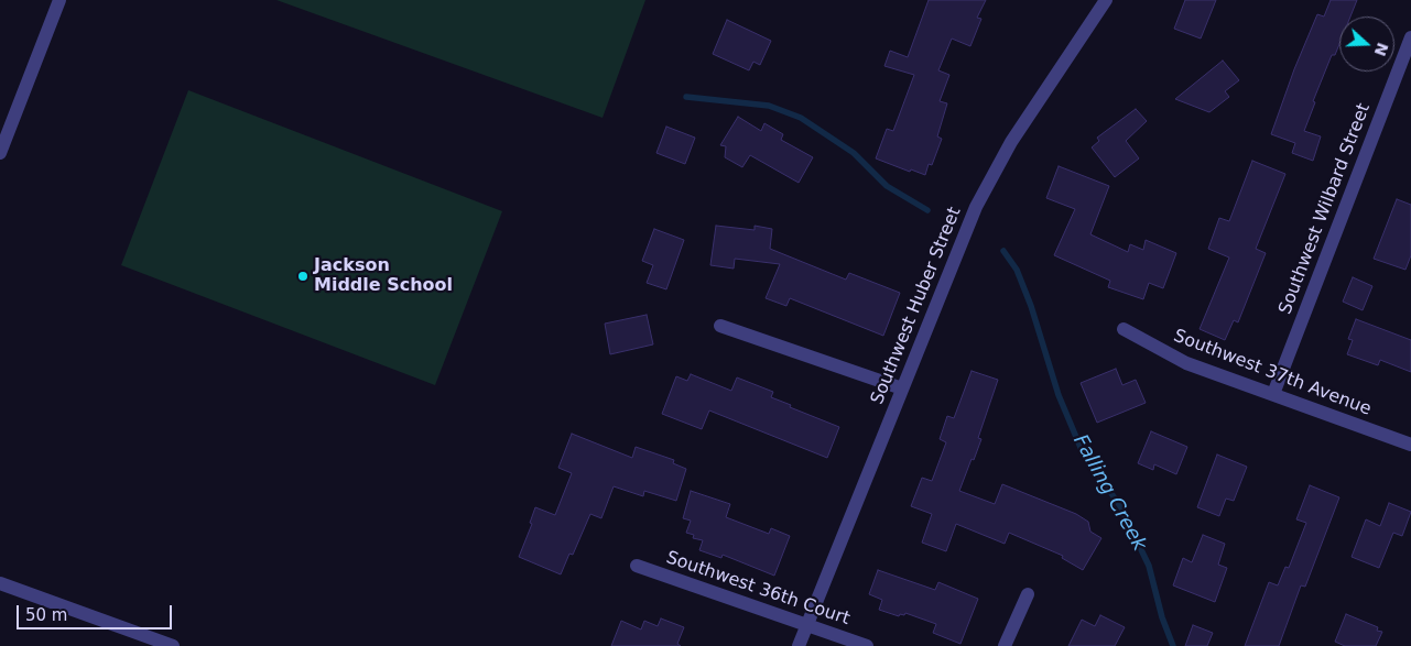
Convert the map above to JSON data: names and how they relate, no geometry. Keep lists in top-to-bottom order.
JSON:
{
  "streets": {
    "street": [
      "Southwest Wilbard Street",
      "Southwest Huber Street",
      "Southwest 37th Avenue",
      "Southwest 36th Court"
    ]
  },
  "crossings": [
    ["Southwest Wilbard Street", "Southwest 37th Avenue"],
    ["Southwest Huber Street", "Southwest 36th Court"]
  ],
  "water": ["Falling Creek"],
  "places": ["Jackson Middle School"],
  "scale_bar": "50 m",
  "north": "right"
}
